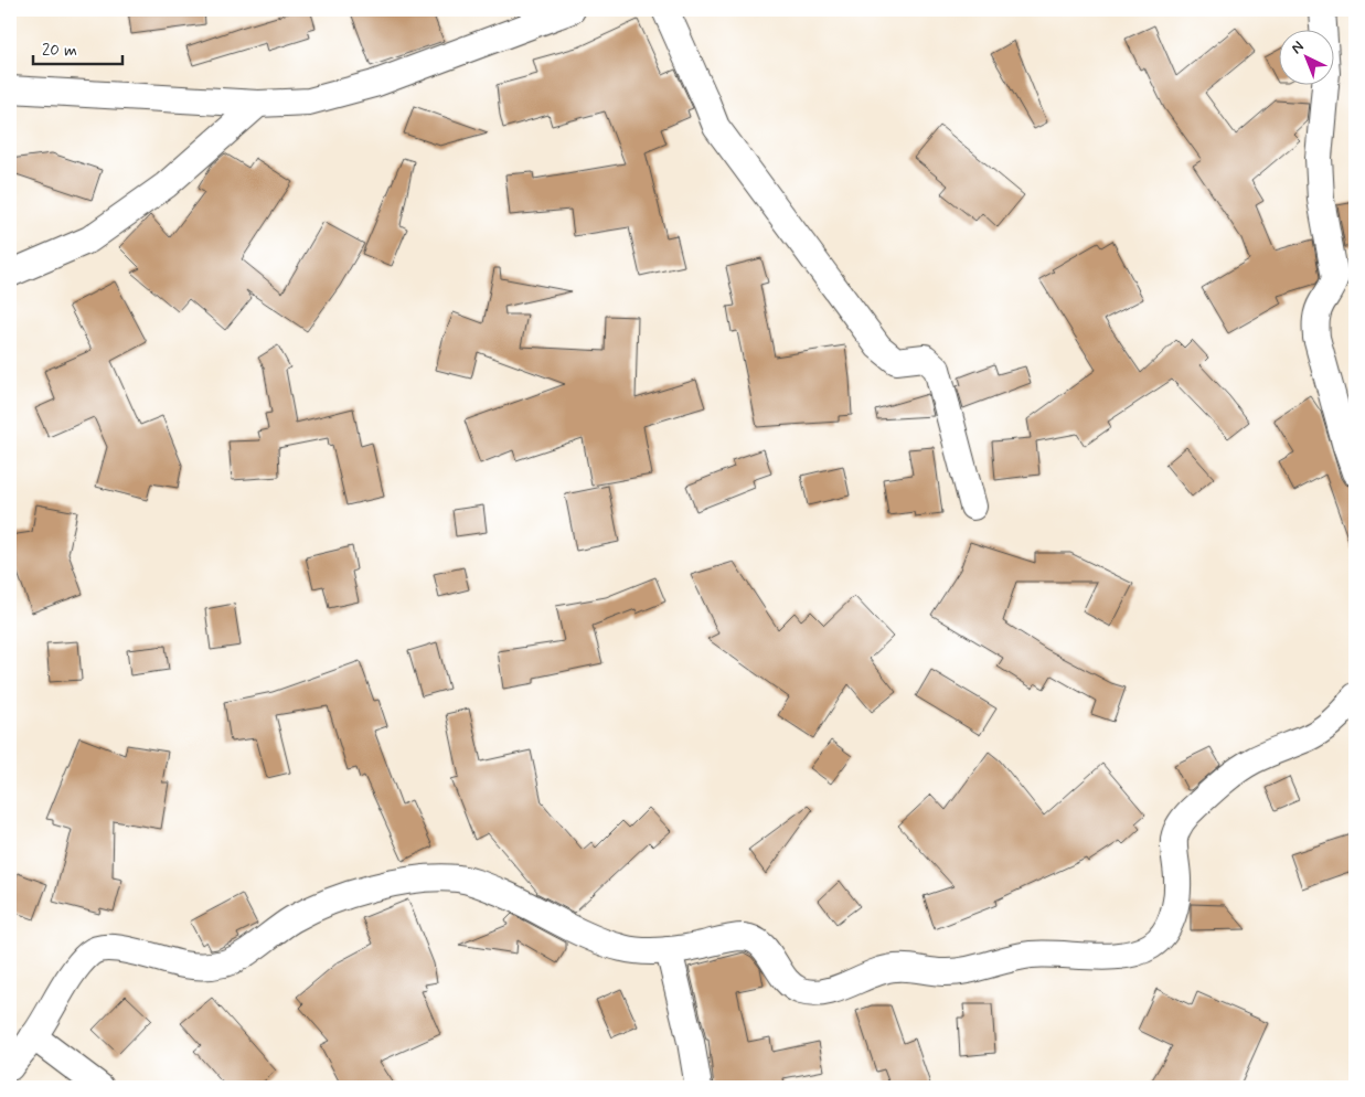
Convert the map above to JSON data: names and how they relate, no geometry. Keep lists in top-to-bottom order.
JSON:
{
  "scale_bar": "20 m",
  "north": "top left"
}
